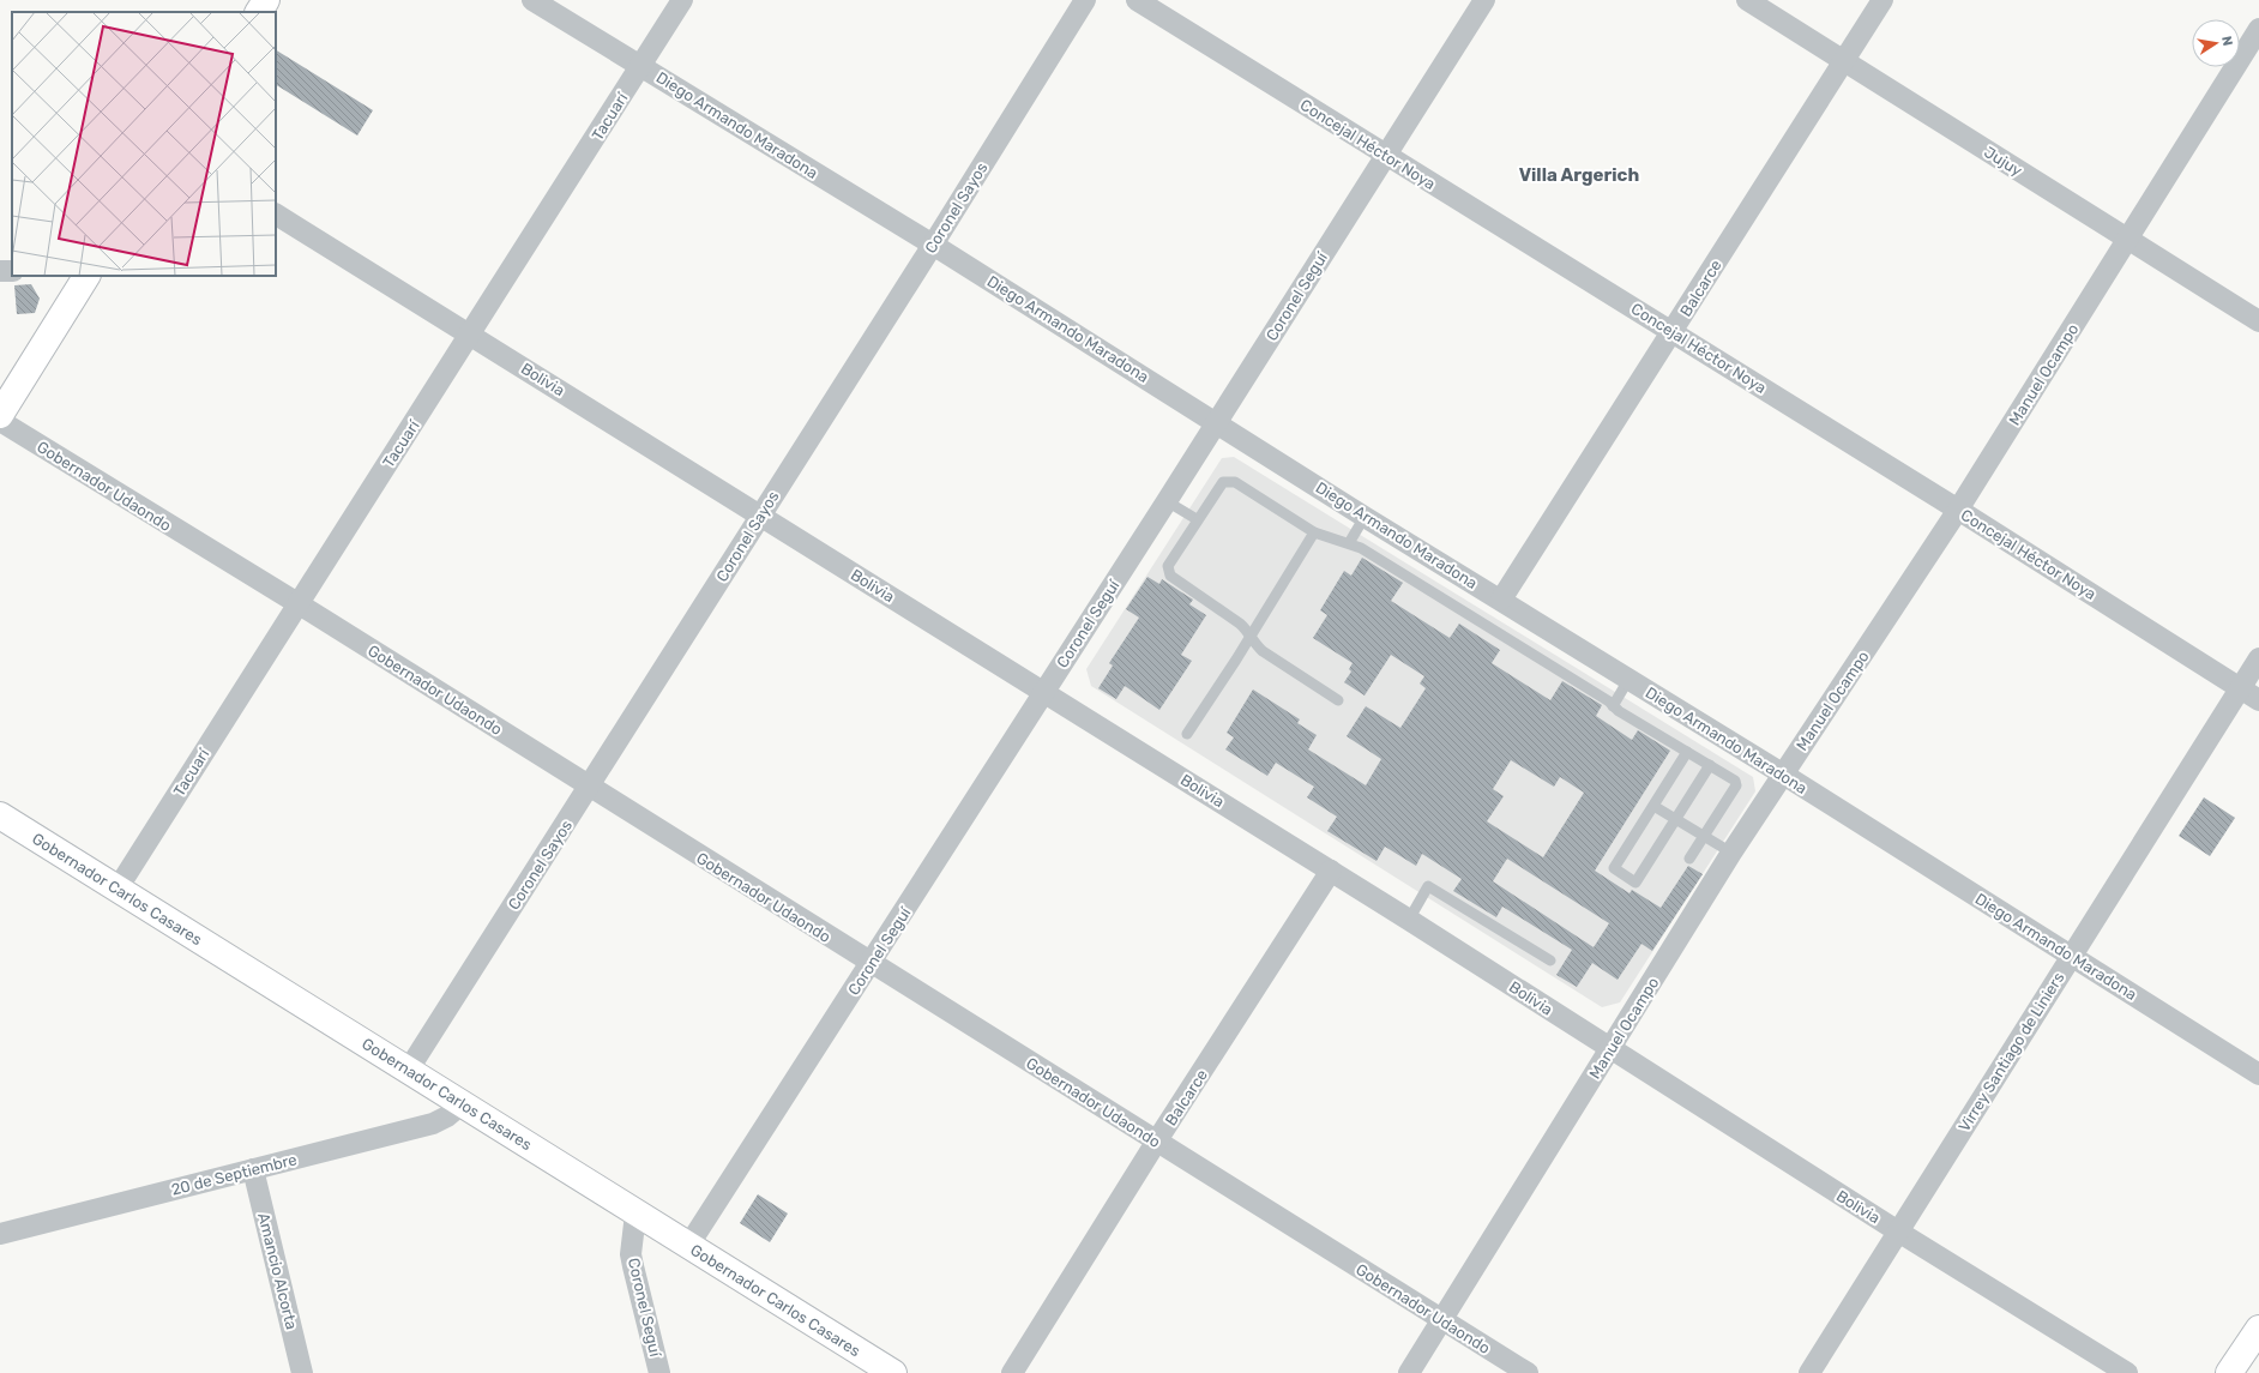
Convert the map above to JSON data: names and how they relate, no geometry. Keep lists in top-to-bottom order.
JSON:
{
  "streets": {
    "street": [
      "Tacuarí",
      "Diego Armando Maradona",
      "Concejal Héctor Noya",
      "Jujuy",
      "Coronel Sayos",
      "Balcarce",
      "Coronel Seguí",
      "Manuel Ocampo",
      "Bolivia",
      "Gobernador Udaondo",
      "Gobernador Carlos Casares",
      "Virrey Santiago de Liniers",
      "20 de Septiembre",
      "Amancio Alcorta"
    ]
  },
  "crossings": [
    ["Tacuarí", "Diego Armando Maradona"],
    ["Tacuarí", "Bolivia"],
    ["Tacuarí", "Gobernador Udaondo"],
    ["Tacuarí", "Gobernador Carlos Casares"],
    ["Diego Armando Maradona", "Coronel Sayos"],
    ["Diego Armando Maradona", "Balcarce"],
    ["Diego Armando Maradona", "Coronel Seguí"],
    ["Diego Armando Maradona", "Manuel Ocampo"],
    ["Diego Armando Maradona", "Virrey Santiago de Liniers"],
    ["Concejal Héctor Noya", "Balcarce"],
    ["Concejal Héctor Noya", "Coronel Seguí"],
    ["Concejal Héctor Noya", "Manuel Ocampo"],
    ["Concejal Héctor Noya", "Virrey Santiago de Liniers"],
    ["Jujuy", "Balcarce"],
    ["Jujuy", "Manuel Ocampo"],
    ["Coronel Sayos", "Bolivia"],
    ["Coronel Sayos", "Gobernador Udaondo"],
    ["Coronel Sayos", "Gobernador Carlos Casares"],
    ["Balcarce", "Bolivia"],
    ["Balcarce", "Gobernador Udaondo"],
    ["Coronel Seguí", "Bolivia"],
    ["Coronel Seguí", "Gobernador Udaondo"],
    ["Coronel Seguí", "Gobernador Carlos Casares"],
    ["Manuel Ocampo", "Bolivia"],
    ["Manuel Ocampo", "Gobernador Udaondo"],
    ["Bolivia", "Virrey Santiago de Liniers"],
    ["Gobernador Carlos Casares", "20 de Septiembre"],
    ["20 de Septiembre", "Amancio Alcorta"]
  ],
  "districts": ["Villa Argerich"],
  "north": "right"
}
